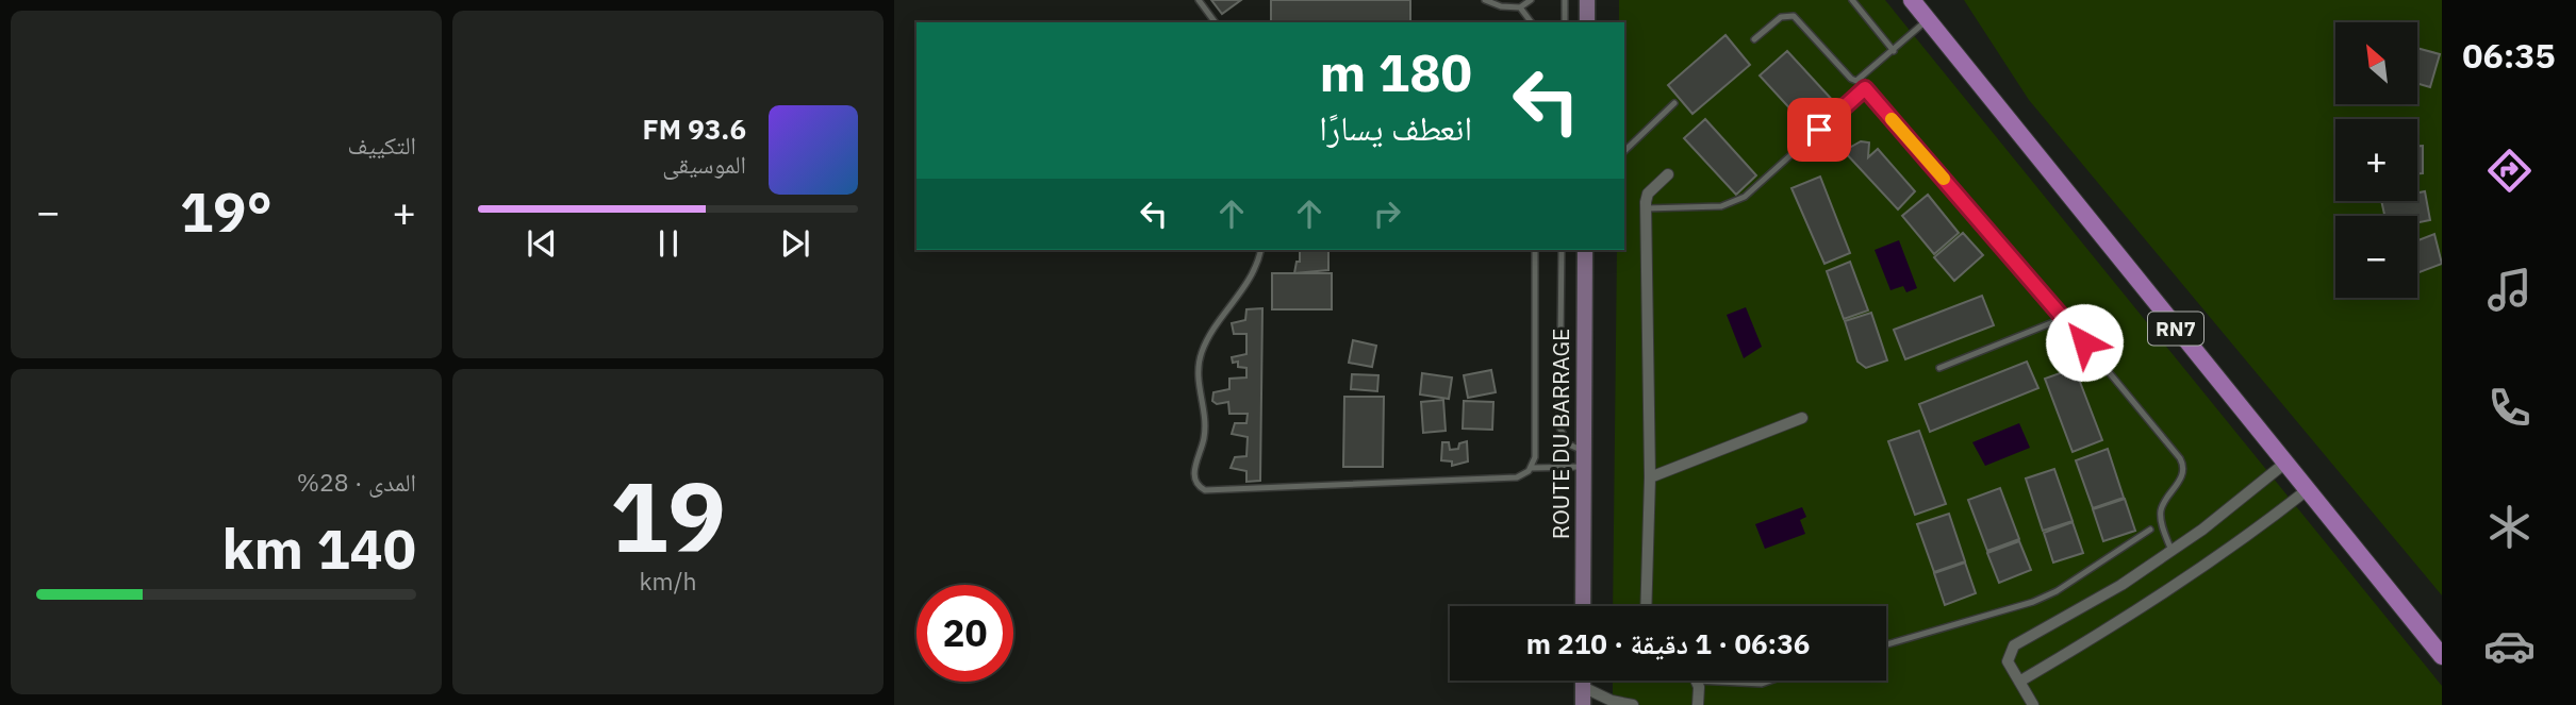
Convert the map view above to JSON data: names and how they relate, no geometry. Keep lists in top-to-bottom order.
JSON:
{
  "streets": {
    "main road": ["RN7", "ROUTE DU BARRAGE"]
  },
  "north": "top left",
  "page": {
    "tabs": "06:35",
    "tile": [
      "التكييف",
      ["19", "km/h"],
      ["المدى · 28%", "140 km"]
    ],
    "map_buttons": ["+", "−"],
    "turn": ["180 m", "انعطف يسارًا"],
    "song": ["93.6 FM", "الموسيقى"],
    "heat": ["−", "19°", "+"],
    "limit": "20",
    "trip": "06:36 · 1 دقيقة · 210 m"
  }
}
